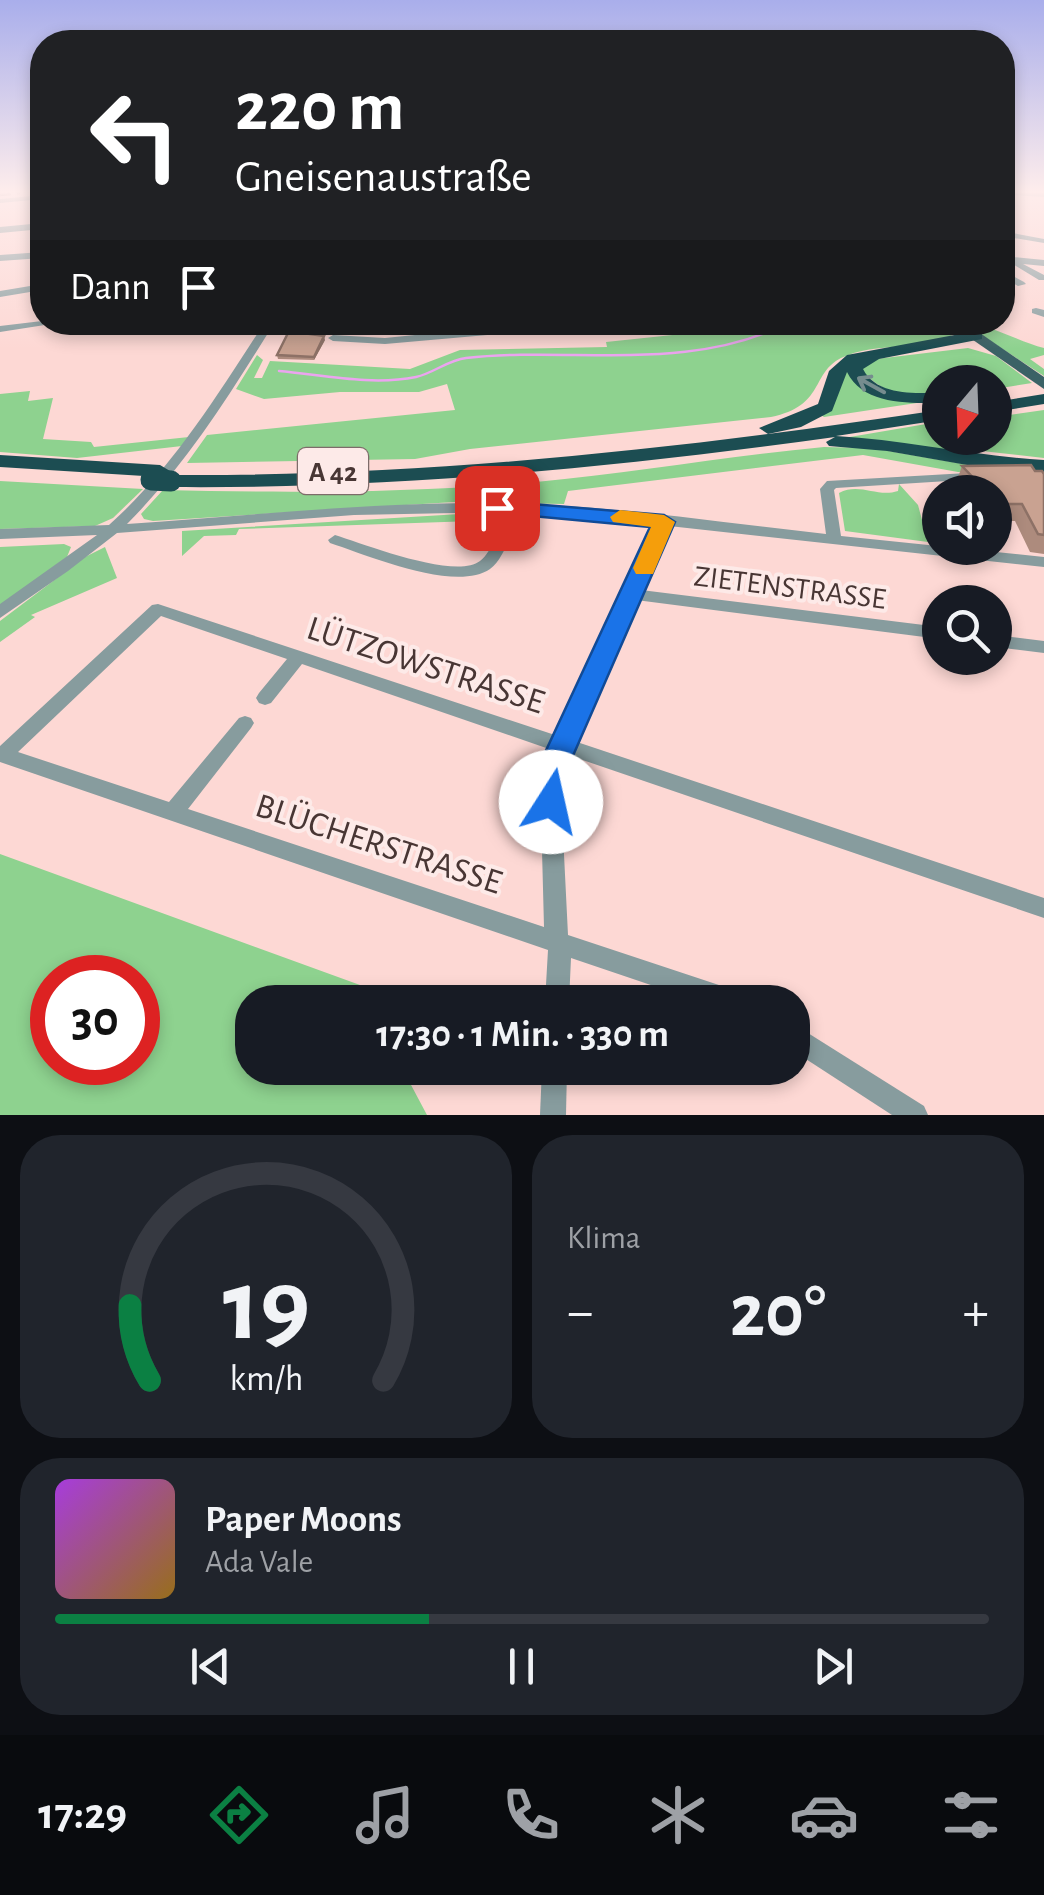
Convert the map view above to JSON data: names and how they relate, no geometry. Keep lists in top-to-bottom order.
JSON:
{
  "streets": {
    "highway": ["A 42"],
    "street": ["ZIETENSTRASSE", "LÜTZOWSTRASSE", "BLÜCHERSTRASSE"]
  },
  "crossings": [
    ["LÜTZOWSTRASSE", "BLÜCHERSTRASSE"]
  ],
  "north": "bottom",
  "page": {
    "turn": ["220 m", "Gneisenaustraße"],
    "then": "Dann",
    "limit": "30",
    "trip": "17:30 · 1 Min. · 330 m",
    "tile": "Klima",
    "heat": ["−", "20°", "+"],
    "song": ["Paper Moons", "Ada Vale"],
    "tabs": "17:29",
    "gauge": ["19", "km/h"]
  }
}
